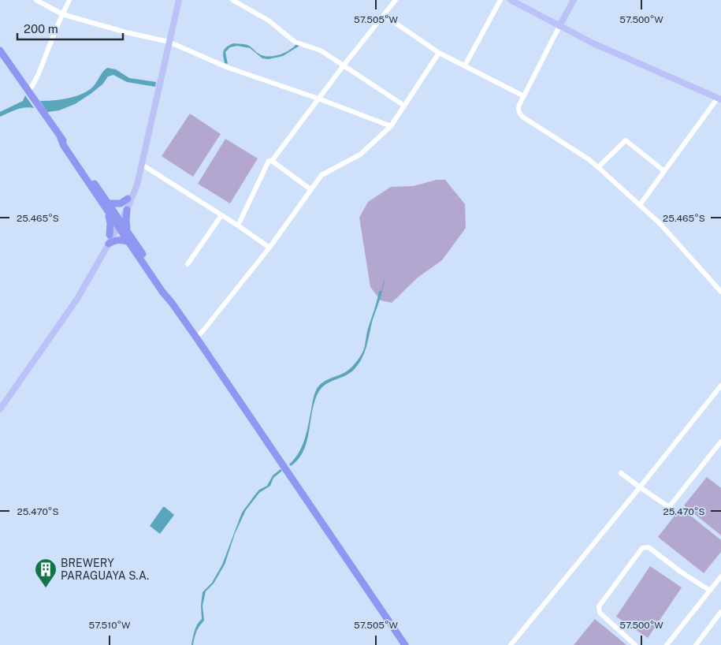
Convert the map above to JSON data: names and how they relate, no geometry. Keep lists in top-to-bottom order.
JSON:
{
  "places": {
    "building": ["BREWERY PARAGUAYA S.A."]
  },
  "scale_bar": "200 m",
  "coordinates": [
    "57.505°W",
    "57.500°W",
    "25.465°S",
    "25.470°S",
    "57.510°W"
  ]
}
